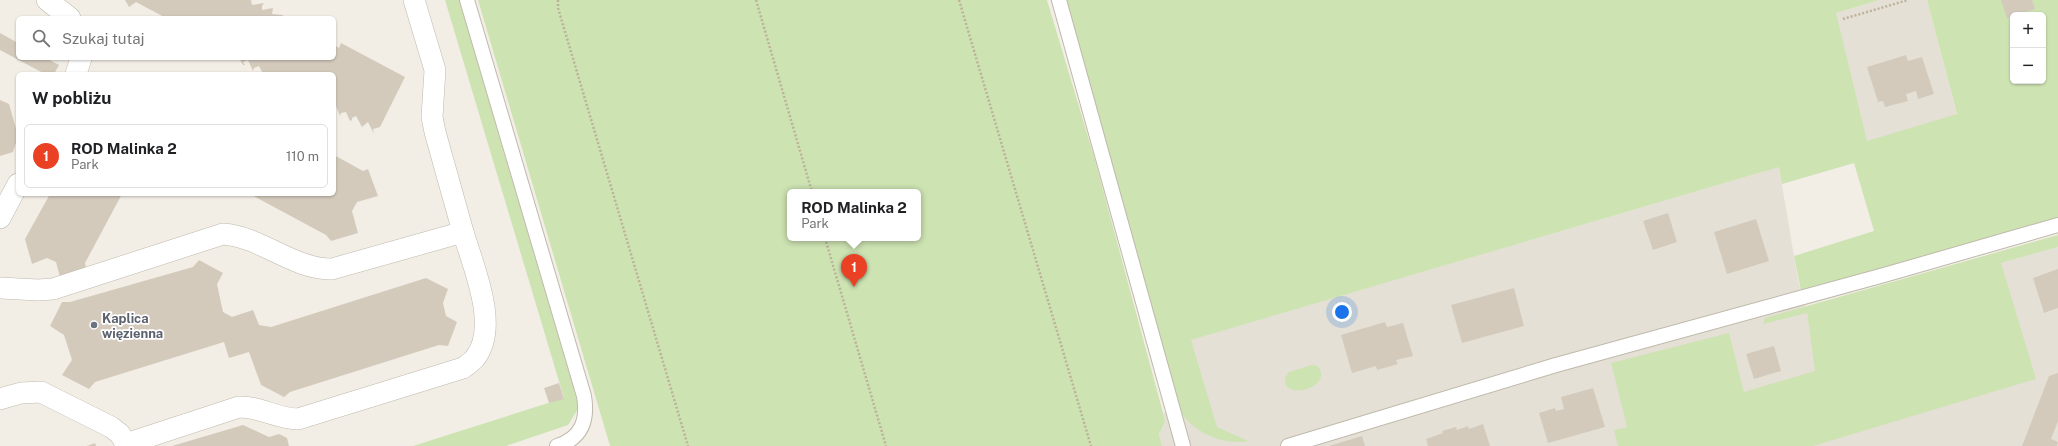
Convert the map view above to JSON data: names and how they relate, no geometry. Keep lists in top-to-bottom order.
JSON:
{
  "places": ["Kaplica więzienna"],
  "page": {
    "map_buttons": ["+", "−"],
    "search": "Szukaj tutaj",
    "heading": "W pobliżu",
    "list": [
      {
        "mark": "1",
        "name": "ROD Malinka 2",
        "note": "Park",
        "value": "110 m"
      }
    ],
    "popup": ["ROD Malinka 2", "Park"],
    "pins": "1"
  }
}
